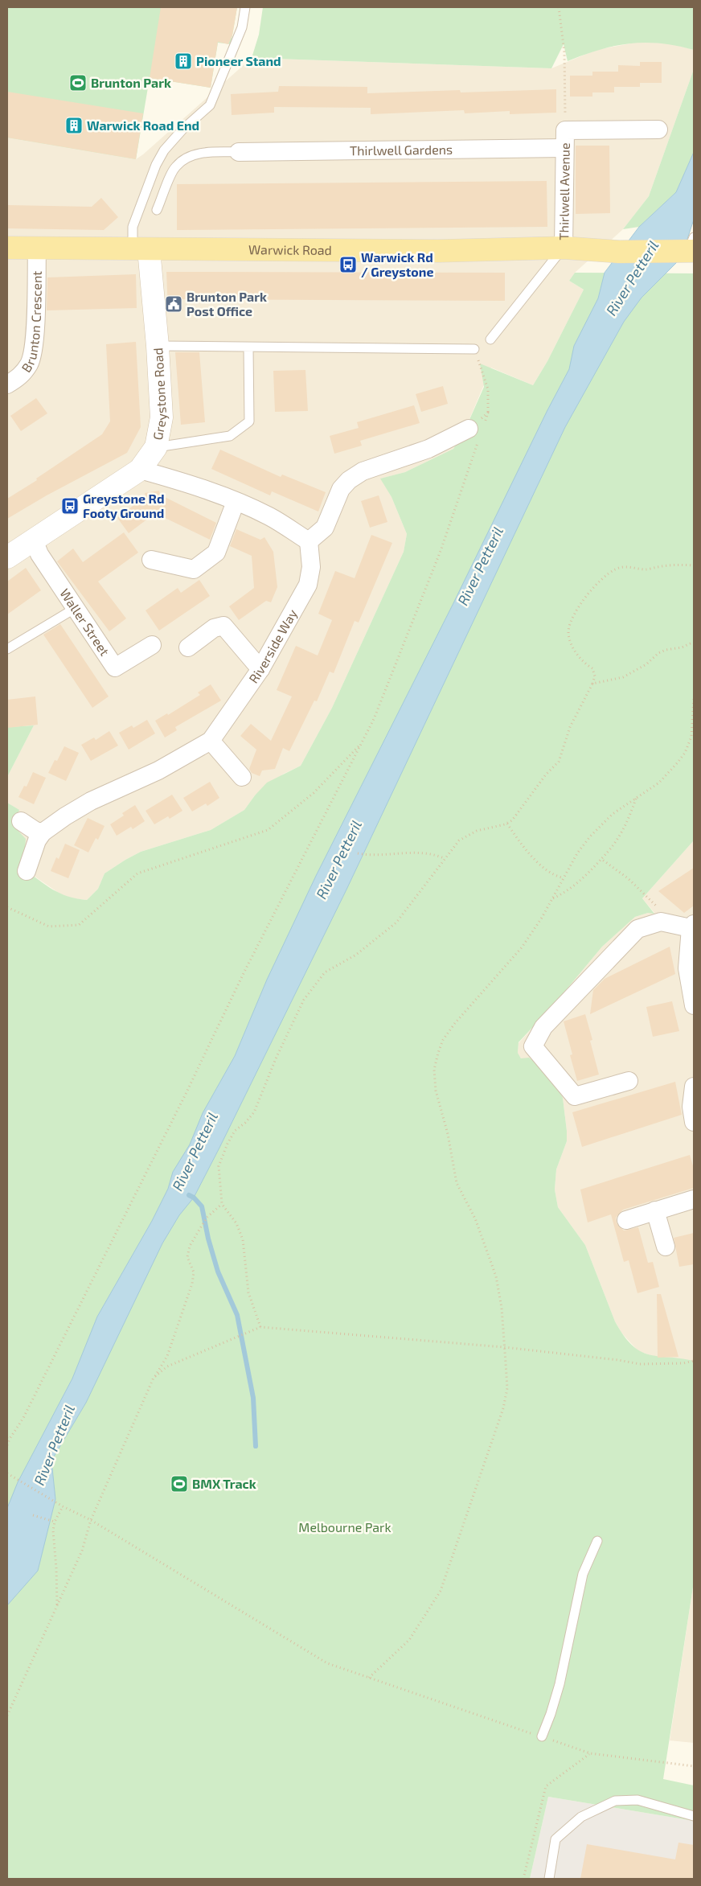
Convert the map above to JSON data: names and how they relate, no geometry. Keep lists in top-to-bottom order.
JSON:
{
  "streets": {
    "main road": ["Warwick Road"],
    "street": [
      "Thirlwell Gardens",
      "Thirlwell Avenue",
      "Brunton Crescent",
      "Greystone Road",
      "Waller Street",
      "Riverside Way"
    ]
  },
  "crossings": [
    ["Thirlwell Gardens", "Thirlwell Avenue"],
    ["Thirlwell Avenue", "Warwick Road"],
    ["Warwick Road", "Brunton Crescent"],
    ["Warwick Road", "Greystone Road"],
    ["Greystone Road", "Waller Street"]
  ],
  "water": ["River Petteril"],
  "parks": ["Melbourne Park"],
  "places": {
    "building": ["Pioneer Stand", "Warwick Road End"],
    "sports": ["Brunton Park", "BMX Track"],
    "bus stop": ["Warwick Rd / Greystone", "Greystone Rd Footy Ground"],
    "public building": ["Brunton Park Post Office"]
  }
}
